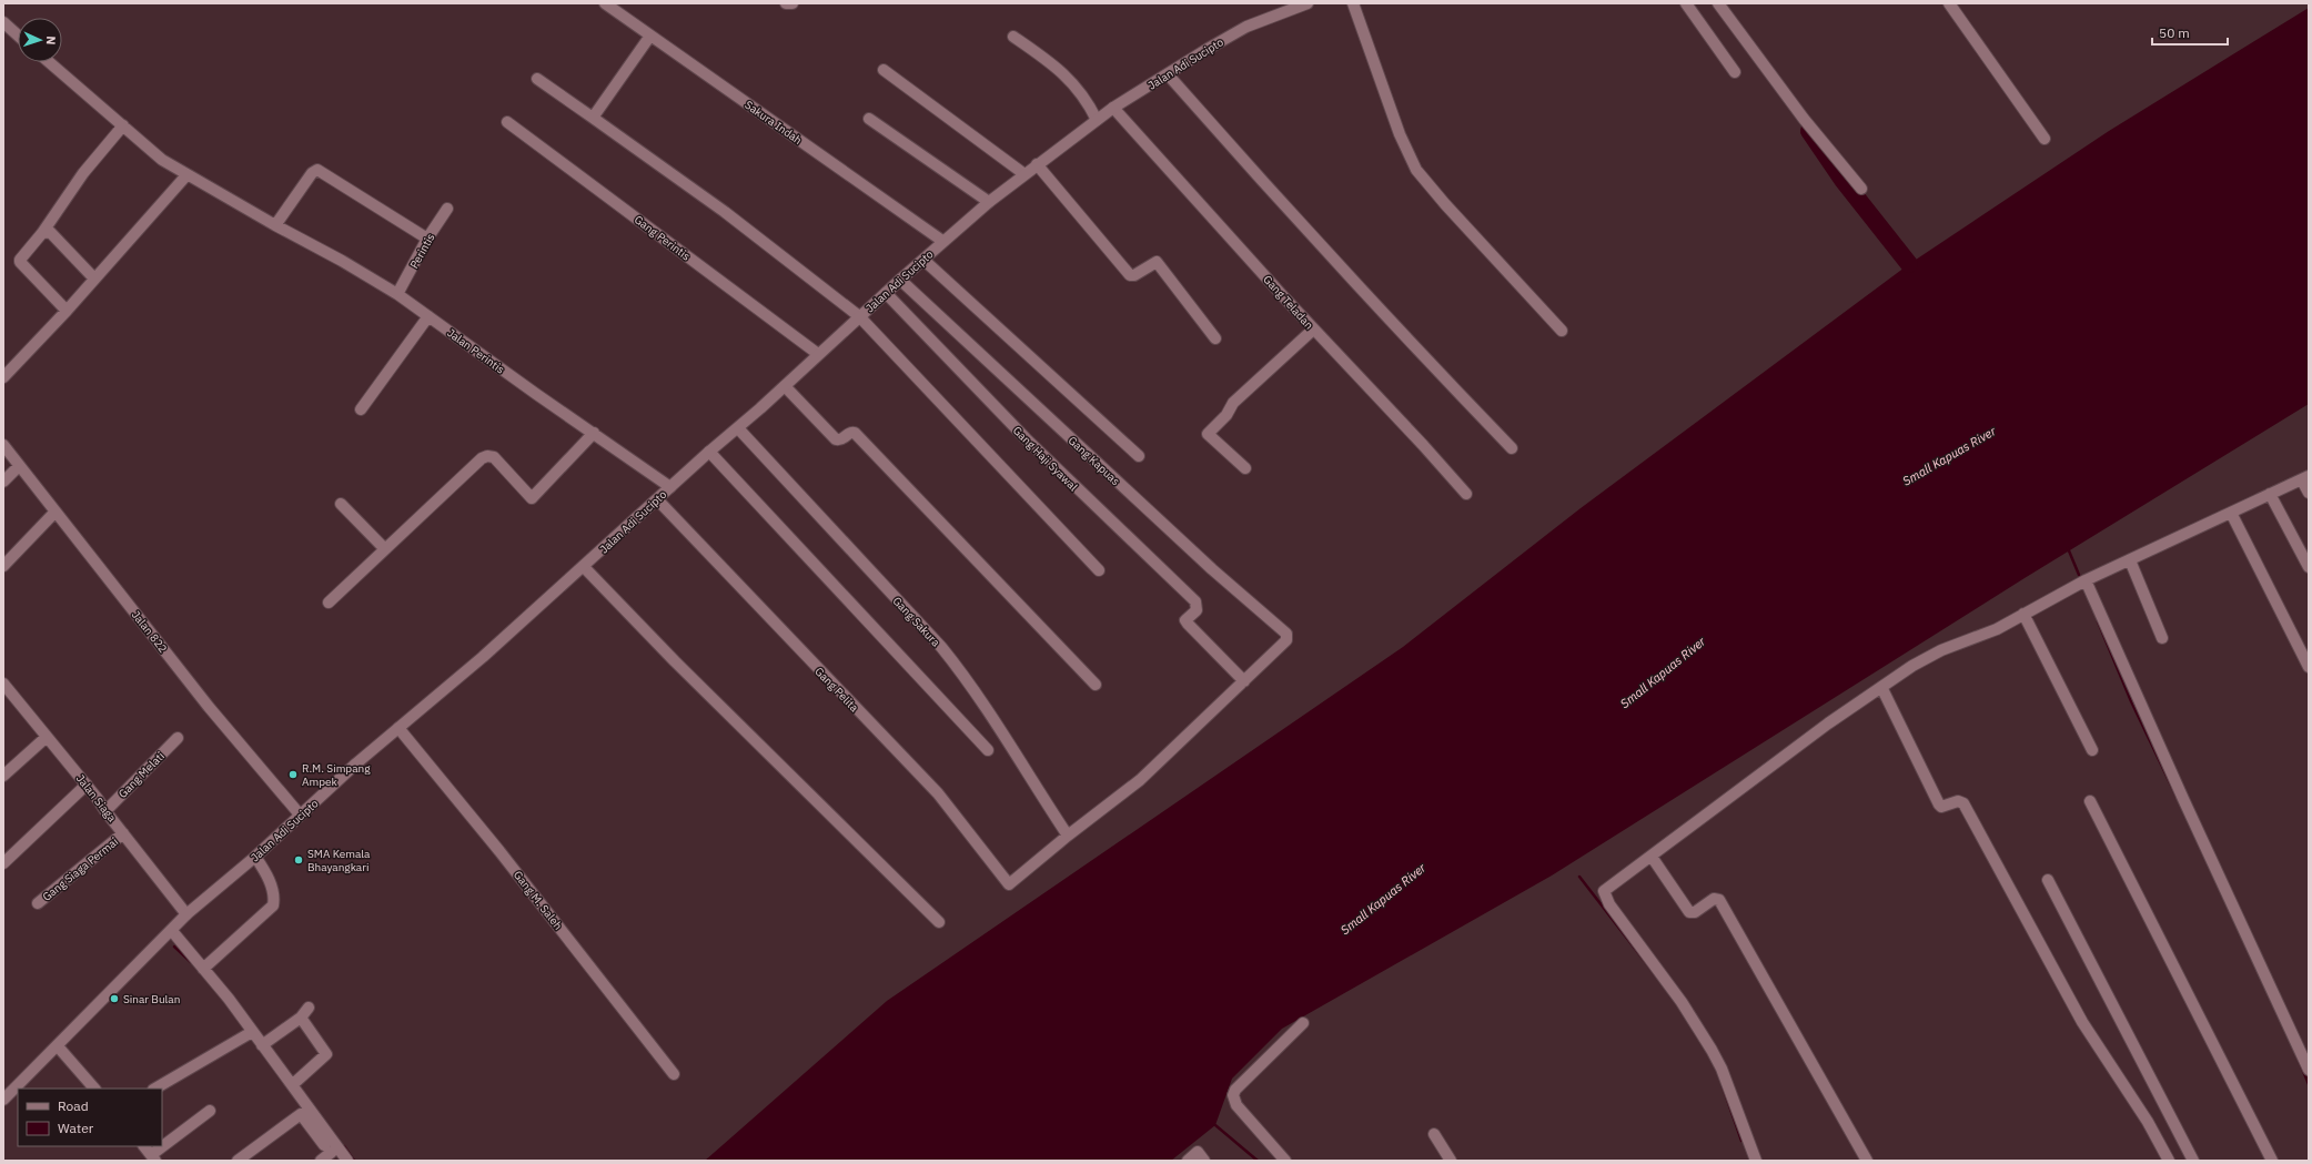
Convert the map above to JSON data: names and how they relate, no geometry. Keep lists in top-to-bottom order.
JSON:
{
  "streets": {
    "street": [
      "Jalan Adi Sucipto",
      "Sakura Indah",
      "Gang Perintis",
      "Perintis",
      "Gang Teladan",
      "Jalan Perintis",
      "Gang Haji Syawal",
      "Gang Kapuas",
      "Gang Sakura",
      "Jalan 822",
      "Gang Pelita",
      "Gang Melati",
      "Jalan Siaga",
      "Gang Siaga Permai",
      "Gang M. Saleh"
    ]
  },
  "crossings": [
    ["Jalan Adi Sucipto", "Sakura Indah"],
    ["Jalan Adi Sucipto", "Gang Perintis"],
    ["Jalan Adi Sucipto", "Gang Teladan"],
    ["Jalan Adi Sucipto", "Jalan Perintis"],
    ["Jalan Adi Sucipto", "Gang Haji Syawal"],
    ["Jalan Adi Sucipto", "Gang Kapuas"],
    ["Jalan Adi Sucipto", "Gang Sakura"],
    ["Jalan Adi Sucipto", "Jalan 822"],
    ["Jalan Adi Sucipto", "Gang Pelita"],
    ["Jalan Adi Sucipto", "Jalan Siaga"],
    ["Jalan Adi Sucipto", "Gang M. Saleh"],
    ["Perintis", "Jalan Perintis"],
    ["Gang Haji Syawal", "Gang Kapuas"],
    ["Gang Sakura", "Gang Pelita"],
    ["Gang Melati", "Jalan Siaga"],
    ["Jalan Siaga", "Gang Siaga Permai"]
  ],
  "water": ["Small Kapuas River"],
  "places": ["R.M. Simpang Ampek", "SMA Kemala Bhayangkari", "Sinar Bulan"],
  "legend": ["Road", "Water"],
  "scale_bar": "50 m",
  "north": "right"
}
